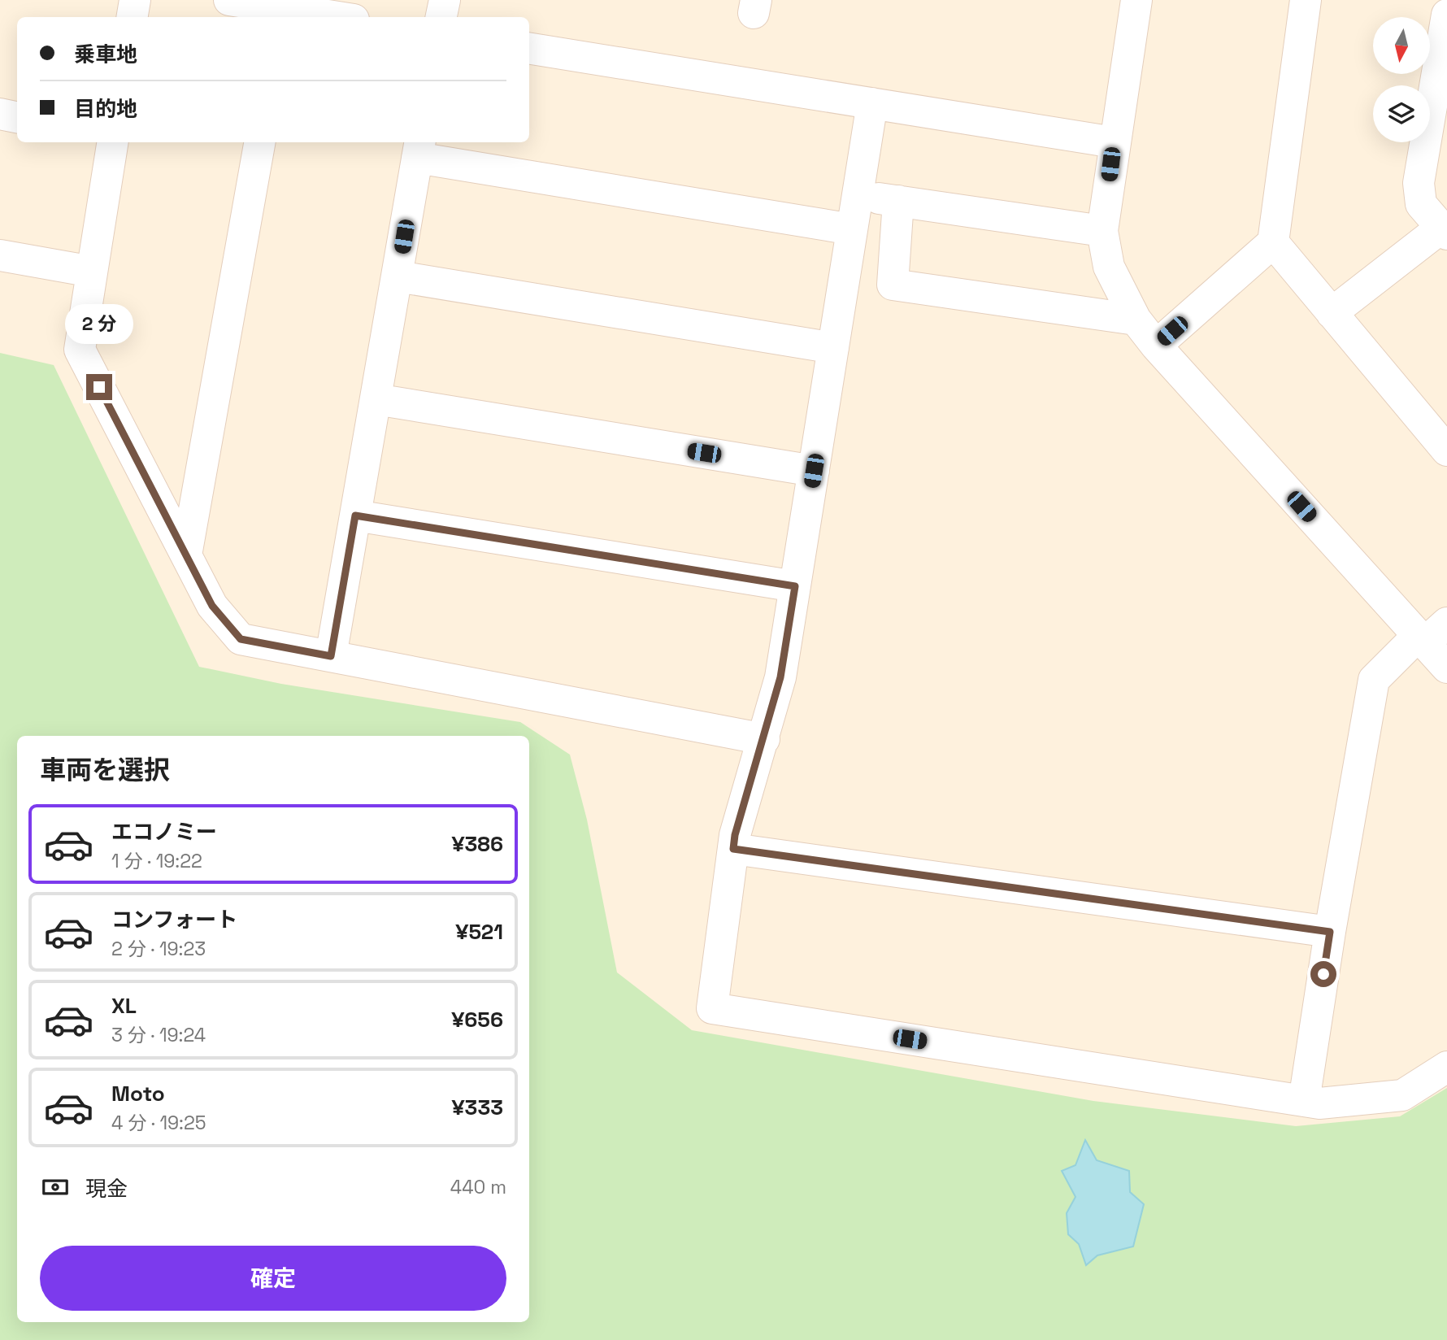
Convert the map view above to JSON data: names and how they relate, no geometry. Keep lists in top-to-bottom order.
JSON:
{
  "north": "bottom",
  "page": {
    "banner": ["乗車地", "目的地"],
    "bubble": "2 分",
    "heading": "車両を選択",
    "list": [
      {
        "name": "エコノミー",
        "note": "1 分 · 19:22",
        "value": "¥386"
      },
      {
        "name": "コンフォート",
        "note": "2 分 · 19:23",
        "value": "¥521"
      },
      {
        "name": "XL",
        "note": "3 分 · 19:24",
        "value": "¥656"
      },
      {
        "name": "Moto",
        "note": "4 分 · 19:25",
        "value": "¥333"
      }
    ],
    "pay": ["現金", "440 m"],
    "buttons": "確定"
  }
}
